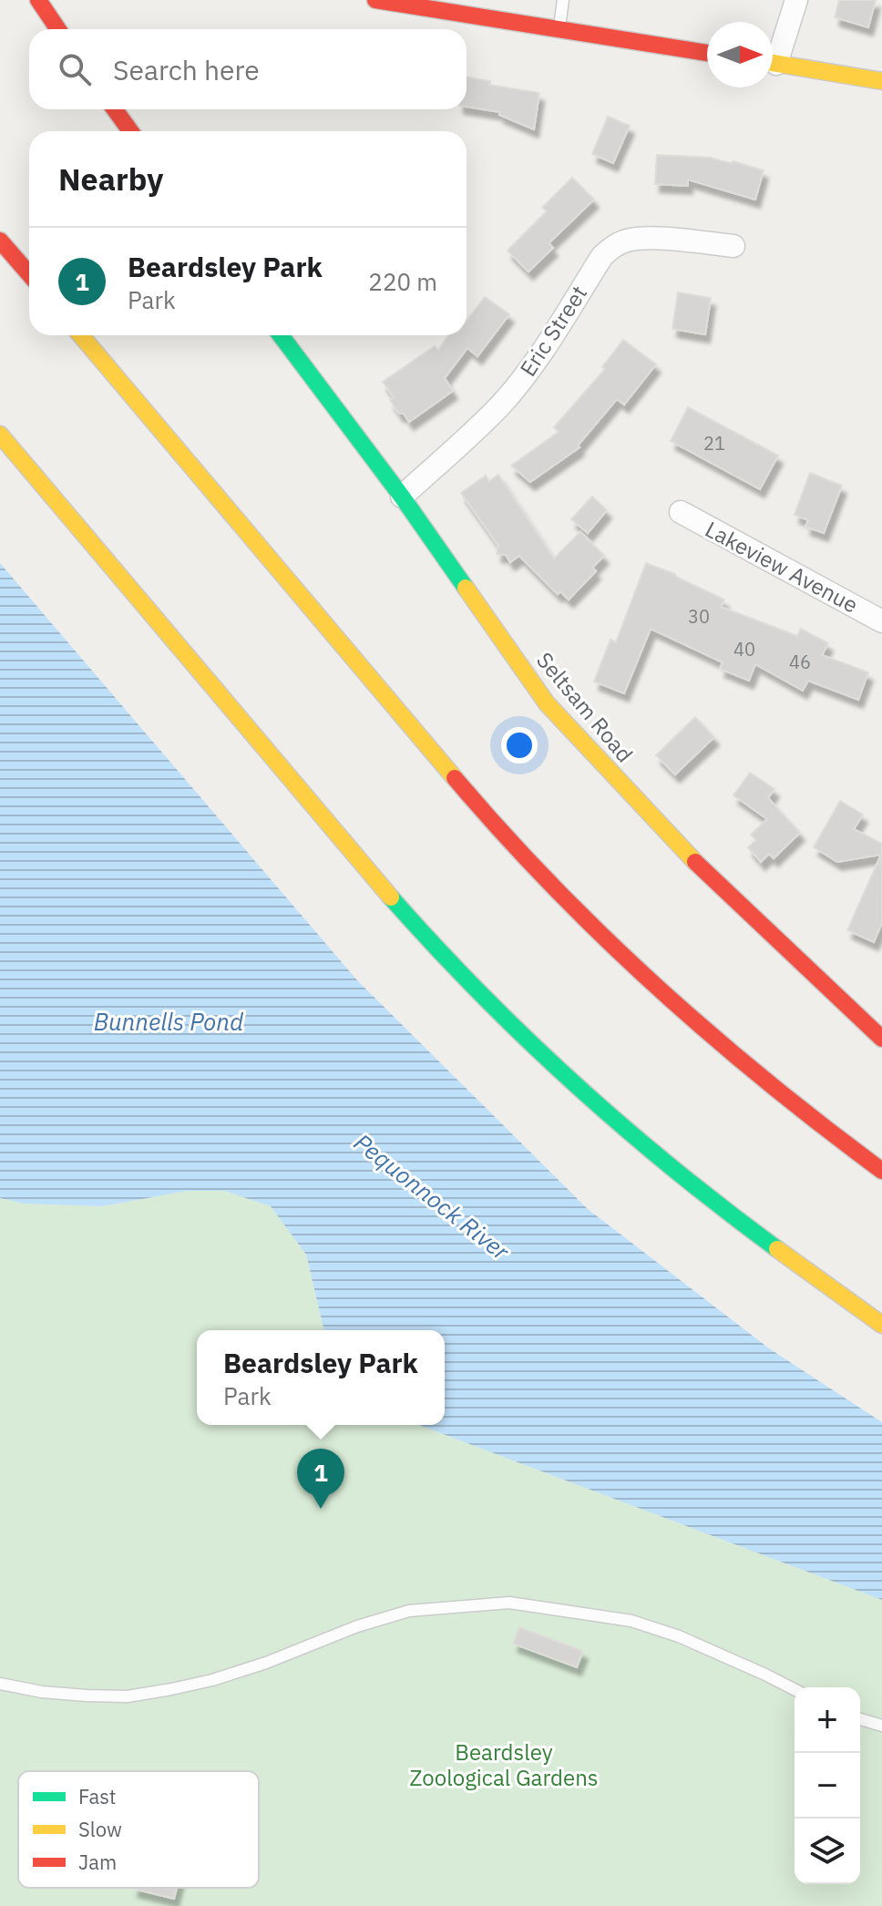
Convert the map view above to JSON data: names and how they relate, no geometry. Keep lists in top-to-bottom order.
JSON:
{
  "streets": {
    "main road": ["Seltsam Road"],
    "street": ["Eric Street", "Lakeview Avenue"]
  },
  "crossings": [
    ["Eric Street", "Seltsam Road"]
  ],
  "water": ["Bunnells Pond", "Pequonnock River"],
  "parks": ["Beardsley Zoological Gardens"],
  "house_numbers": [
    "21",
    "30",
    "40",
    "46"
  ],
  "legend": ["Fast", "Slow", "Jam"],
  "north": "right",
  "page": {
    "search": "Search here",
    "heading": "Nearby",
    "list": [
      {
        "mark": "1",
        "name": "Beardsley Park",
        "note": "Park",
        "value": "220 m"
      }
    ],
    "popup": ["Beardsley Park", "Park"],
    "pins": "1",
    "map_buttons": ["+", "−"]
  }
}
